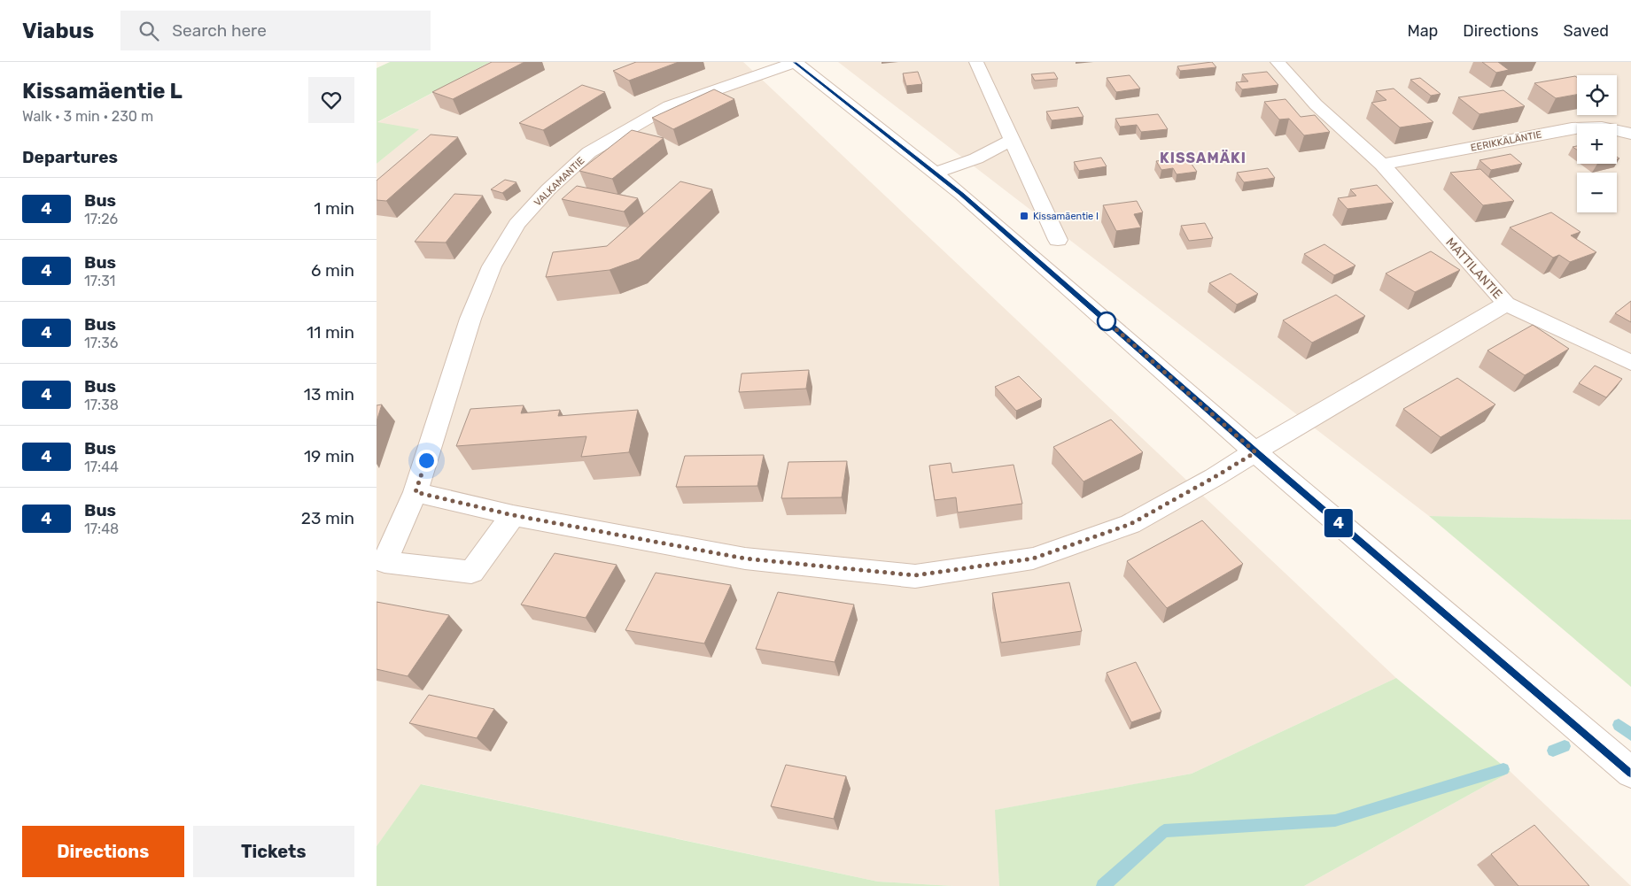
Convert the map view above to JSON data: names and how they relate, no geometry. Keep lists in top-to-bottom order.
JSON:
{
  "streets": {
    "street": ["EERIKKÄLÄNTIE", "VALKAMANTIE", "MATTILANTIE"]
  },
  "crossings": [
    ["EERIKKÄLÄNTIE", "MATTILANTIE"]
  ],
  "districts": ["KISSAMÄKI"],
  "places": {
    "transit": ["Kissamäentie I"]
  },
  "lines": ["bus line 4"],
  "page": {
    "header": "Viabus",
    "search": "Search here",
    "nav": ["Map", "Directions", "Saved"],
    "heading": [
      ["Kissamäentie L", "Walk · 3 min · 230 m"],
      "Departures"
    ],
    "on_map": "4",
    "map_buttons": ["+", "−"],
    "list": [
      {
        "mark": "4",
        "name": "Bus",
        "note": "17:26",
        "value": "1 min"
      },
      {
        "mark": "4",
        "name": "Bus",
        "note": "17:31",
        "value": "6 min"
      },
      {
        "mark": "4",
        "name": "Bus",
        "note": "17:36",
        "value": "11 min"
      },
      {
        "mark": "4",
        "name": "Bus",
        "note": "17:38",
        "value": "13 min"
      },
      {
        "mark": "4",
        "name": "Bus",
        "note": "17:44",
        "value": "19 min"
      },
      {
        "mark": "4",
        "name": "Bus",
        "note": "17:48",
        "value": "23 min"
      }
    ],
    "buttons": ["Directions", "Tickets"]
  }
}
